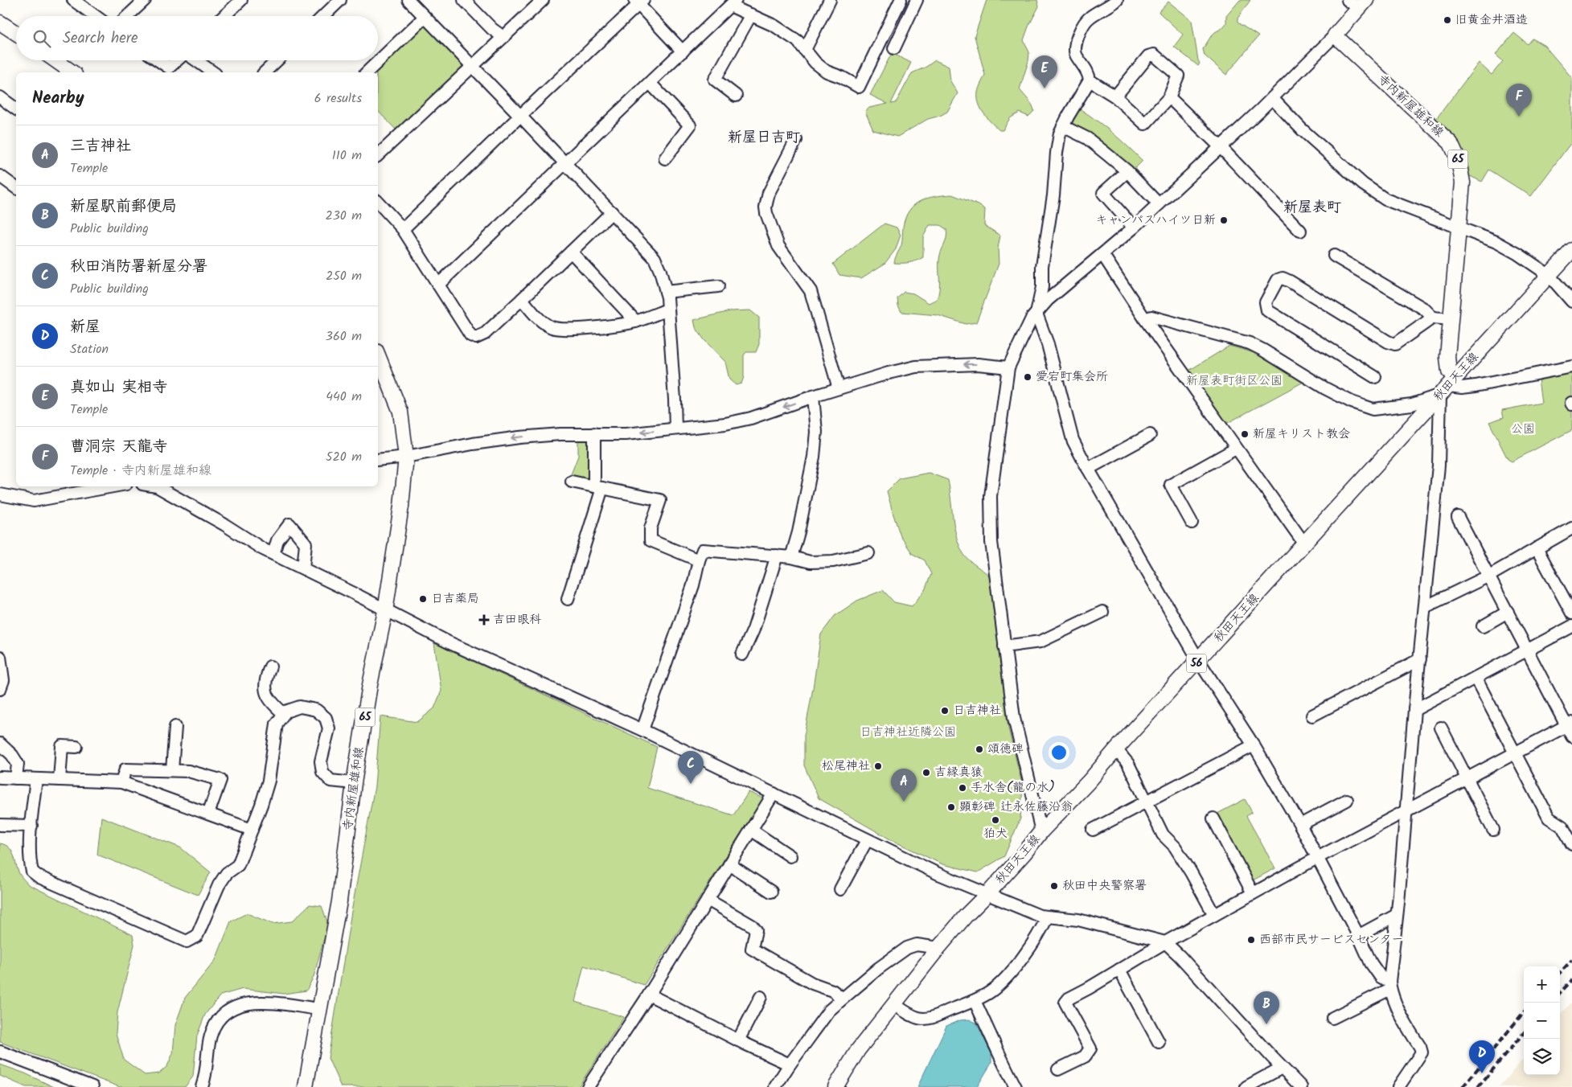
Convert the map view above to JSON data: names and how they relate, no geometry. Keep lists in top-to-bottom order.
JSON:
{
  "streets": {
    "main road": [
      "寺内新屋雄和線",
      "65",
      "秋田天王線",
      "56"
    ]
  },
  "crossings": [
    ["寺内新屋雄和線", "秋田天王線"]
  ],
  "districts": ["新屋日吉町", "新屋表町"],
  "parks": ["新屋表町街区公園", "公園", "日吉神社近隣公園"],
  "places": {
    "other": [
      "旧黄金井酒造",
      "キャンパスハイツ日新",
      "愛宕町集会所",
      "新屋キリスト教会",
      "日吉薬局",
      "日吉神社",
      "頌徳碑",
      "松尾神社",
      "吉縁真猿",
      "手水舎(龍の水)",
      "顕彰碑 辻永佐藤沿翁",
      "狛犬",
      "秋田中央警察署",
      "西部市民サービスセンター"
    ],
    "health": ["吉田眼科"]
  },
  "page": {
    "search": "Search here",
    "pins": [
      "E",
      "F",
      "C",
      "A",
      "B",
      "D"
    ],
    "heading": ["Nearby", "6 results"],
    "list": [
      {
        "mark": "A",
        "name": "三吉神社",
        "note": "Temple",
        "value": "110 m"
      },
      {
        "mark": "B",
        "name": "新屋駅前郵便局",
        "note": "Public building",
        "value": "230 m"
      },
      {
        "mark": "C",
        "name": "秋田消防署新屋分署",
        "note": "Public building",
        "value": "250 m"
      },
      {
        "mark": "D",
        "name": "新屋",
        "note": "Station",
        "value": "360 m"
      },
      {
        "mark": "E",
        "name": "真如山 実相寺",
        "note": "Temple",
        "value": "440 m"
      },
      {
        "mark": "F",
        "name": "曹洞宗 天龍寺",
        "note": "Temple · 寺内新屋雄和線",
        "value": "520 m"
      }
    ],
    "map_buttons": ["+", "−"]
  }
}
